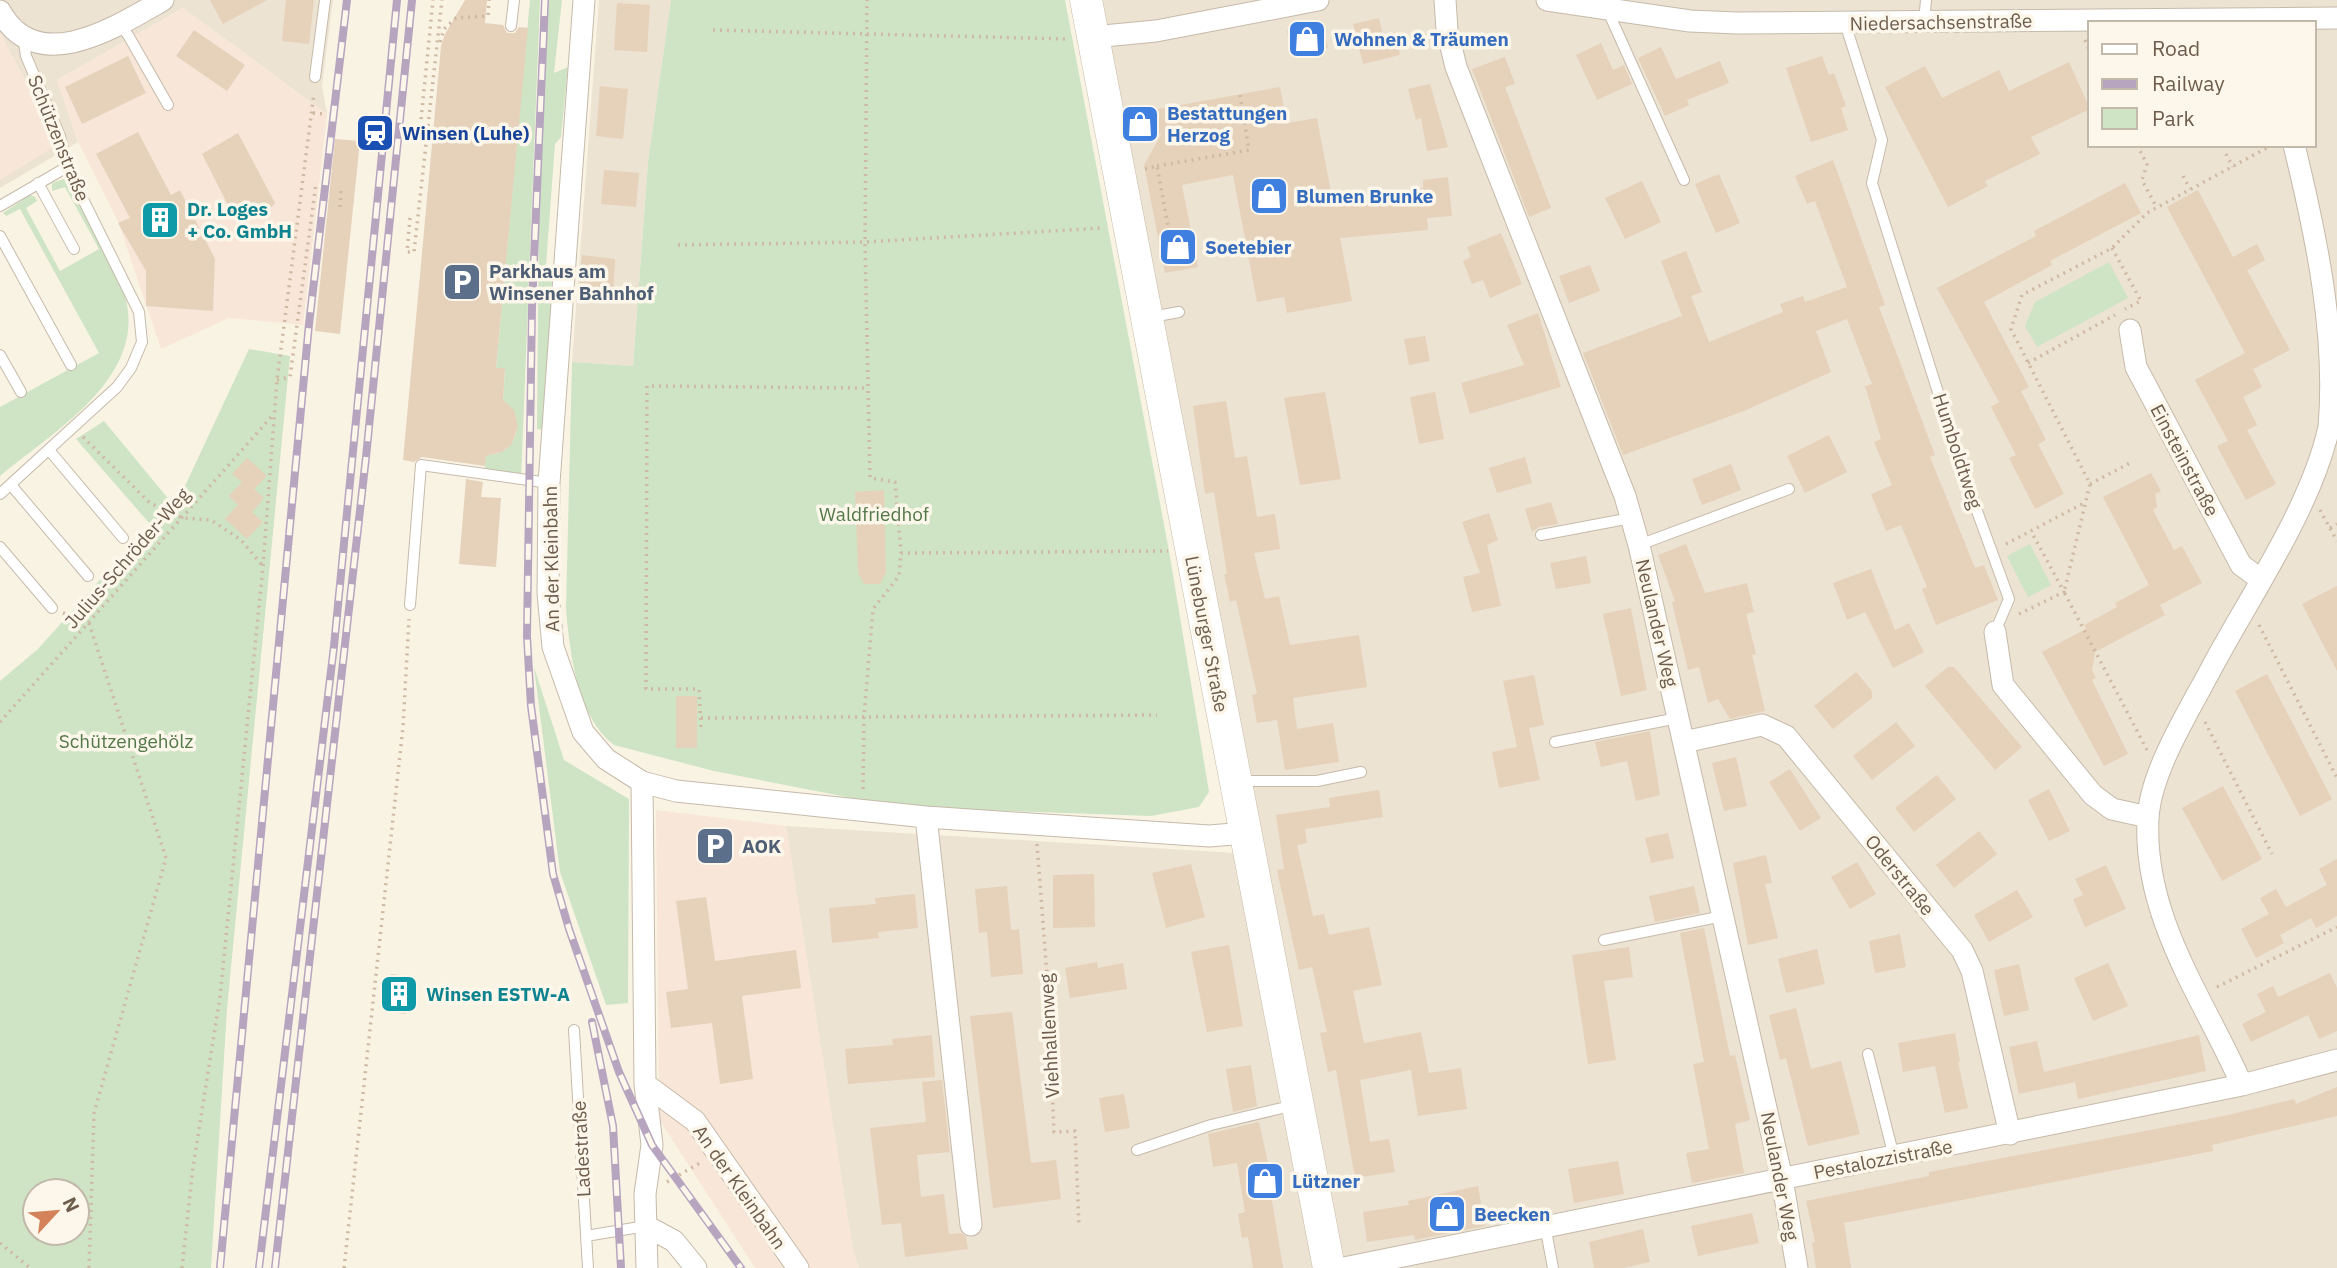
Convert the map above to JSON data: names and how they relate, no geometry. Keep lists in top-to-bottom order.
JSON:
{
  "streets": {
    "main road": ["Lüneburger Straße"],
    "street": [
      "Niedersachsenstraße",
      "Schützenstraße",
      "Einsteinstraße",
      "An der Kleinbahn",
      "Neulander Weg",
      "Oderstraße",
      "Pestalozzistraße"
    ],
    "lane": ["Humboldtweg", "Ladestraße"],
    "path": ["Julius-Schröder-Weg", "Viehhallenweg"]
  },
  "crossings": [
    ["Niedersachsenstraße", "Humboldtweg"],
    ["Neulander Weg", "Oderstraße"],
    ["Neulander Weg", "Pestalozzistraße"],
    ["Oderstraße", "Pestalozzistraße"]
  ],
  "parks": ["Waldfriedhof", "Schützengehölz"],
  "places": {
    "shop": [
      "Wohnen & Träumen",
      "Bestattungen Herzog",
      "Blumen Brunke",
      "Soetebier",
      "Lützner",
      "Beecken"
    ],
    "station": ["Winsen (Luhe)"],
    "building": ["Dr. Loges + Co. GmbH", "Winsen ESTW-A"],
    "parking": ["Parkhaus am Winsener Bahnhof", "AOK"]
  },
  "legend": ["Road", "Railway", "Park"],
  "north": "top right"
}
